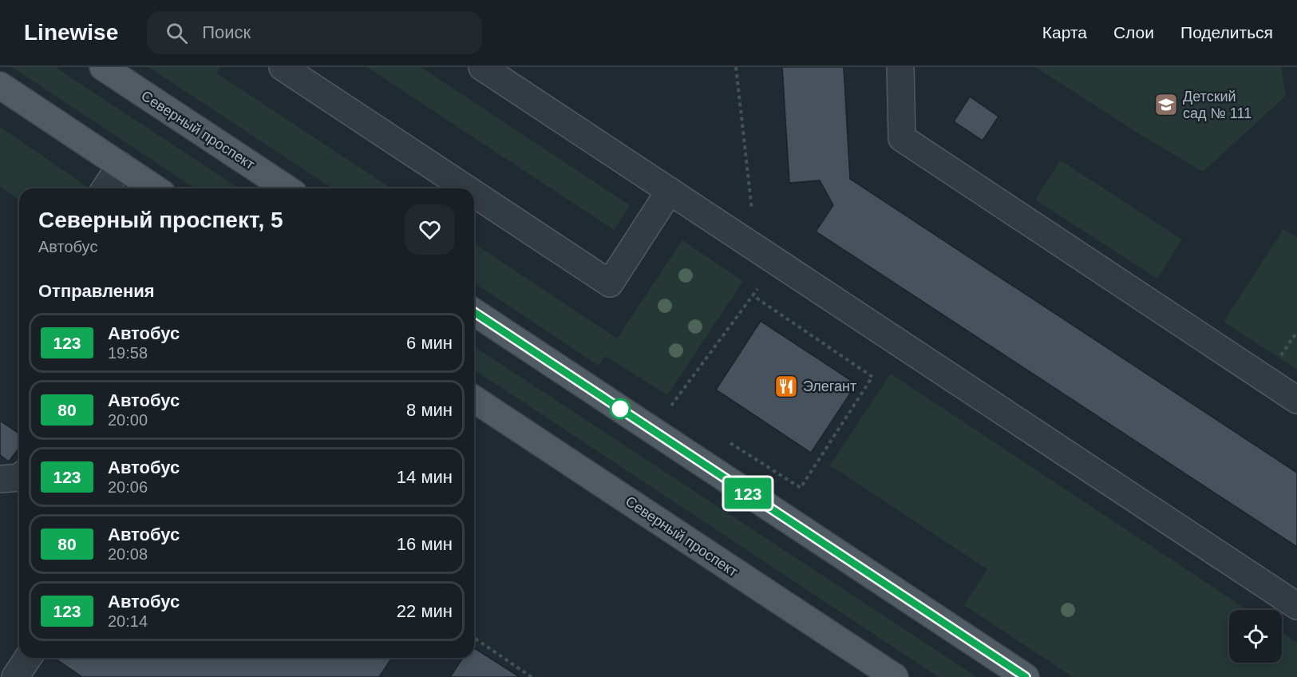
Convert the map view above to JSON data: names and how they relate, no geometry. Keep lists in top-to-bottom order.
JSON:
{
  "streets": {
    "main road": ["Северный проспект"]
  },
  "places": {
    "school or university": ["Детский сад № 111"],
    "restaurant": ["Элегант"]
  },
  "lines": ["bus line 123"],
  "page": {
    "header": "Linewise",
    "search": "Поиск",
    "nav": ["Карта", "Слои", "Поделиться"],
    "on_map": "123",
    "heading": [
      ["Северный проспект, 5", "Автобус"],
      "Отправления"
    ],
    "list": [
      {
        "mark": "123",
        "name": "Автобус",
        "note": "19:58",
        "value": "6 мин"
      },
      {
        "mark": "80",
        "name": "Автобус",
        "note": "20:00",
        "value": "8 мин"
      },
      {
        "mark": "123",
        "name": "Автобус",
        "note": "20:06",
        "value": "14 мин"
      },
      {
        "mark": "80",
        "name": "Автобус",
        "note": "20:08",
        "value": "16 мин"
      },
      {
        "mark": "123",
        "name": "Автобус",
        "note": "20:14",
        "value": "22 мин"
      }
    ]
  }
}
